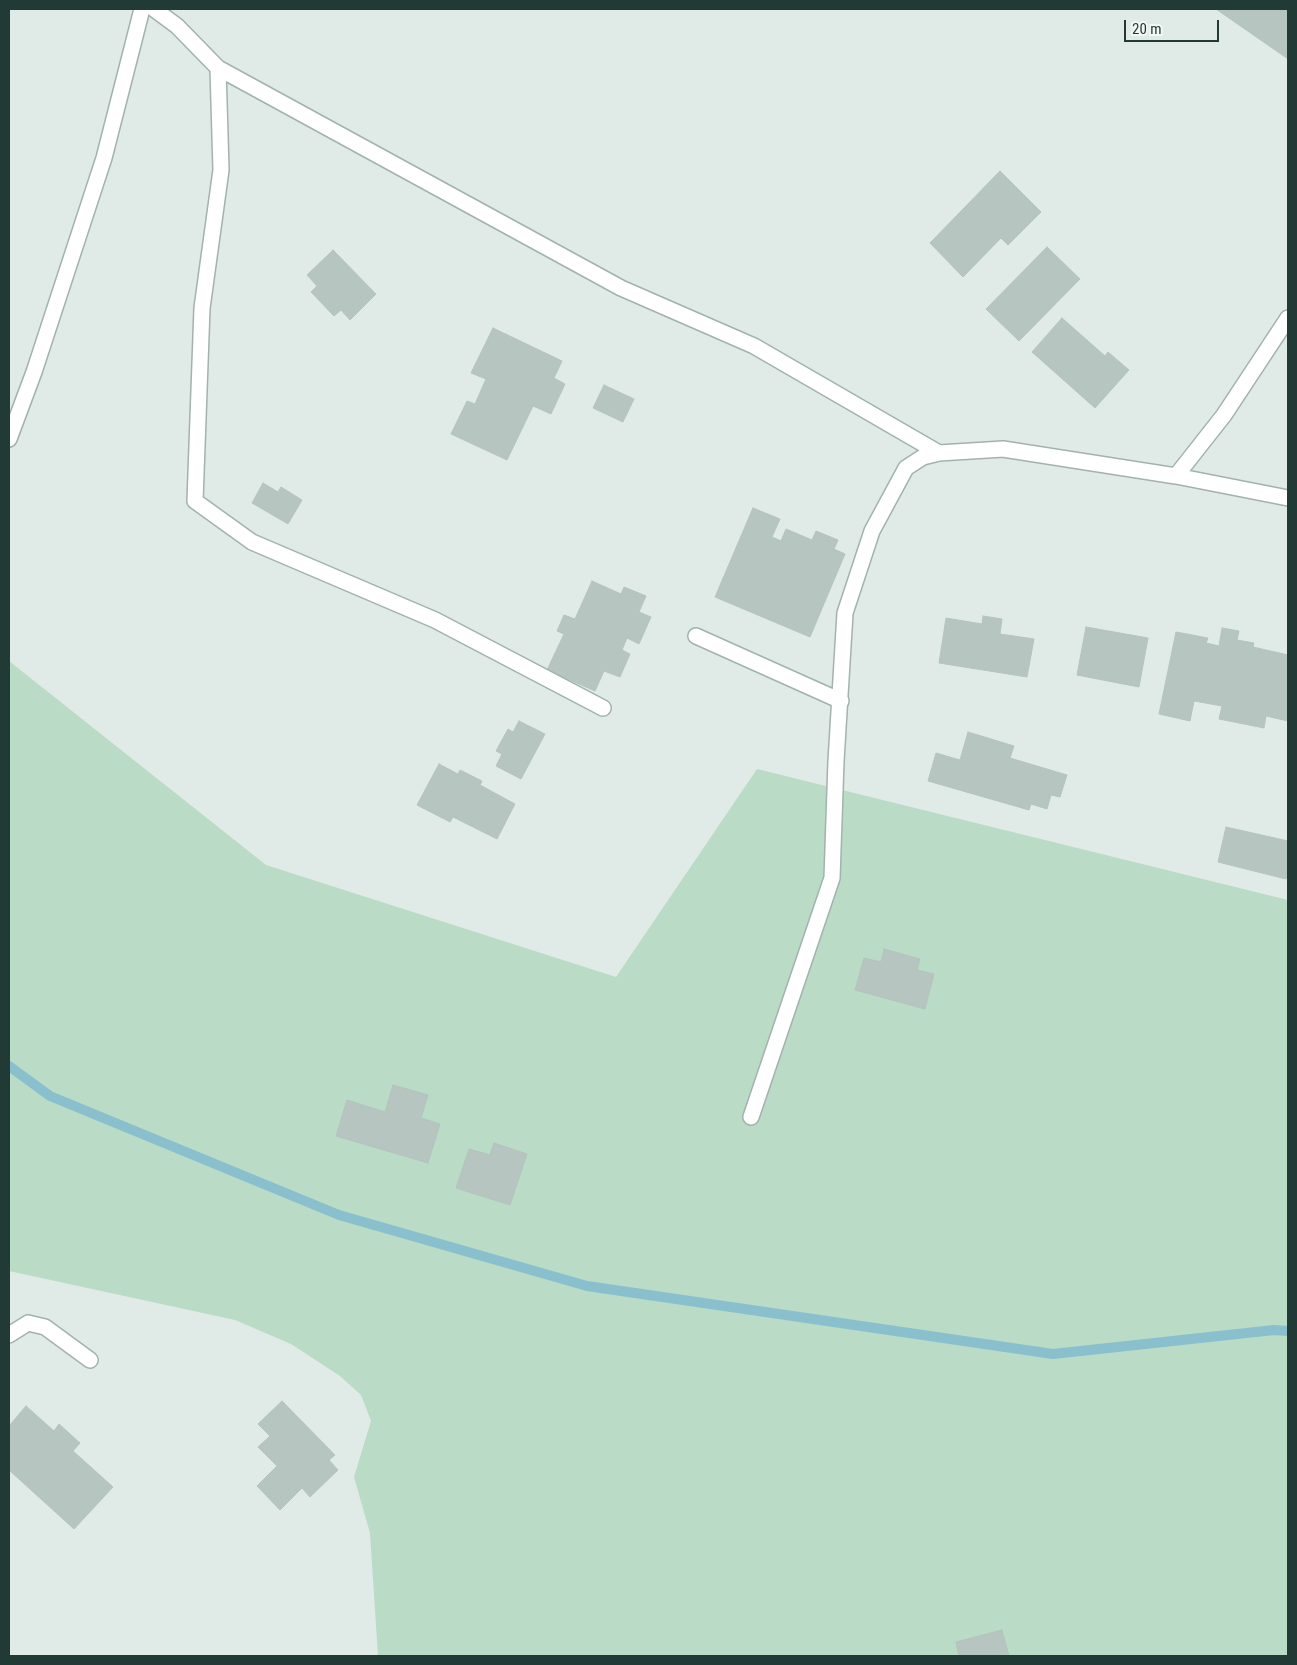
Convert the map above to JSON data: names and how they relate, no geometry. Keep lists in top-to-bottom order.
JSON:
{
  "scale_bar": "20 m"
}
